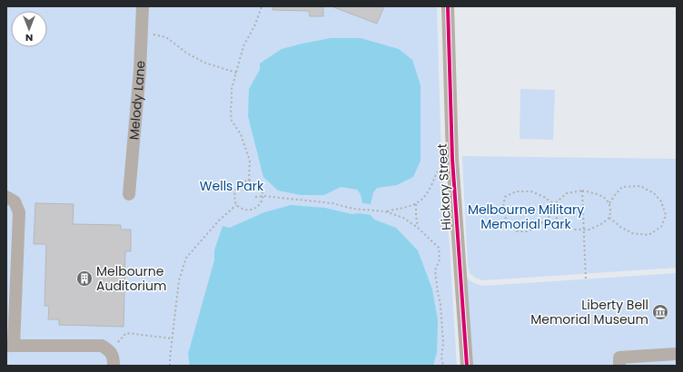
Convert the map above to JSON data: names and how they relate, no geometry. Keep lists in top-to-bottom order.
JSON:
{
  "streets": {
    "street": ["Melody Lane", "Hickory Street"]
  },
  "parks": ["Wells Park", "Melbourne Military Memorial Park"],
  "places": {
    "building": ["Melbourne Auditorium"],
    "museum": ["Liberty Bell Memorial Museum"]
  },
  "north": "bottom"
}
